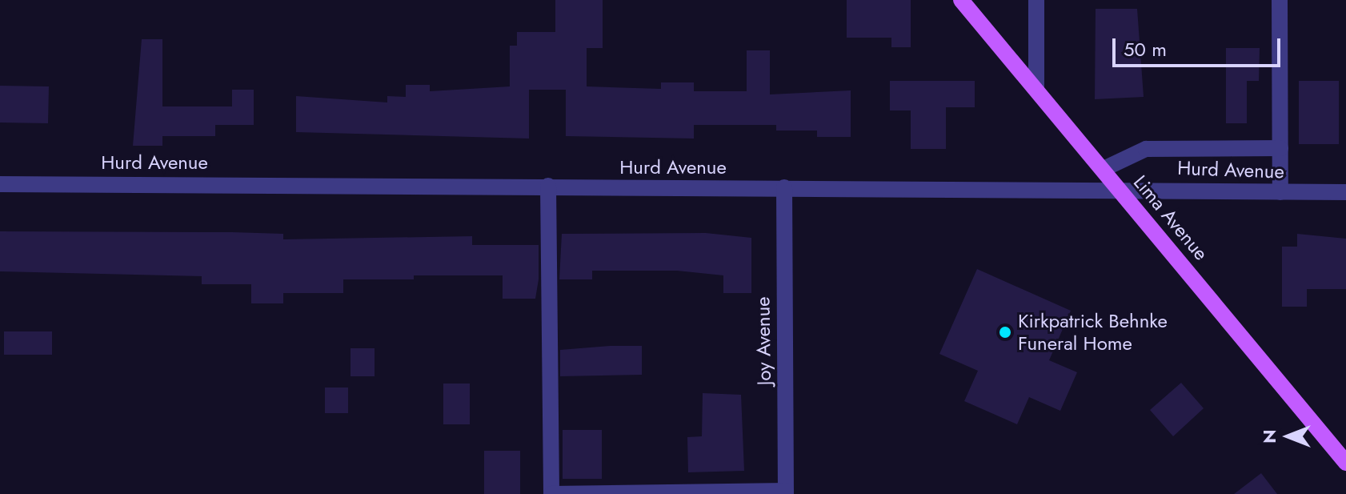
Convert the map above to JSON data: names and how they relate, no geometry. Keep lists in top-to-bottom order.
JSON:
{
  "streets": {
    "main road": ["Lima Avenue"],
    "street": ["Hurd Avenue", "Joy Avenue"]
  },
  "crossings": [
    ["Hurd Avenue", "Lima Avenue"],
    ["Hurd Avenue", "Joy Avenue"]
  ],
  "places": ["Kirkpatrick Behnke Funeral Home"],
  "scale_bar": "50 m",
  "north": "left"
}
